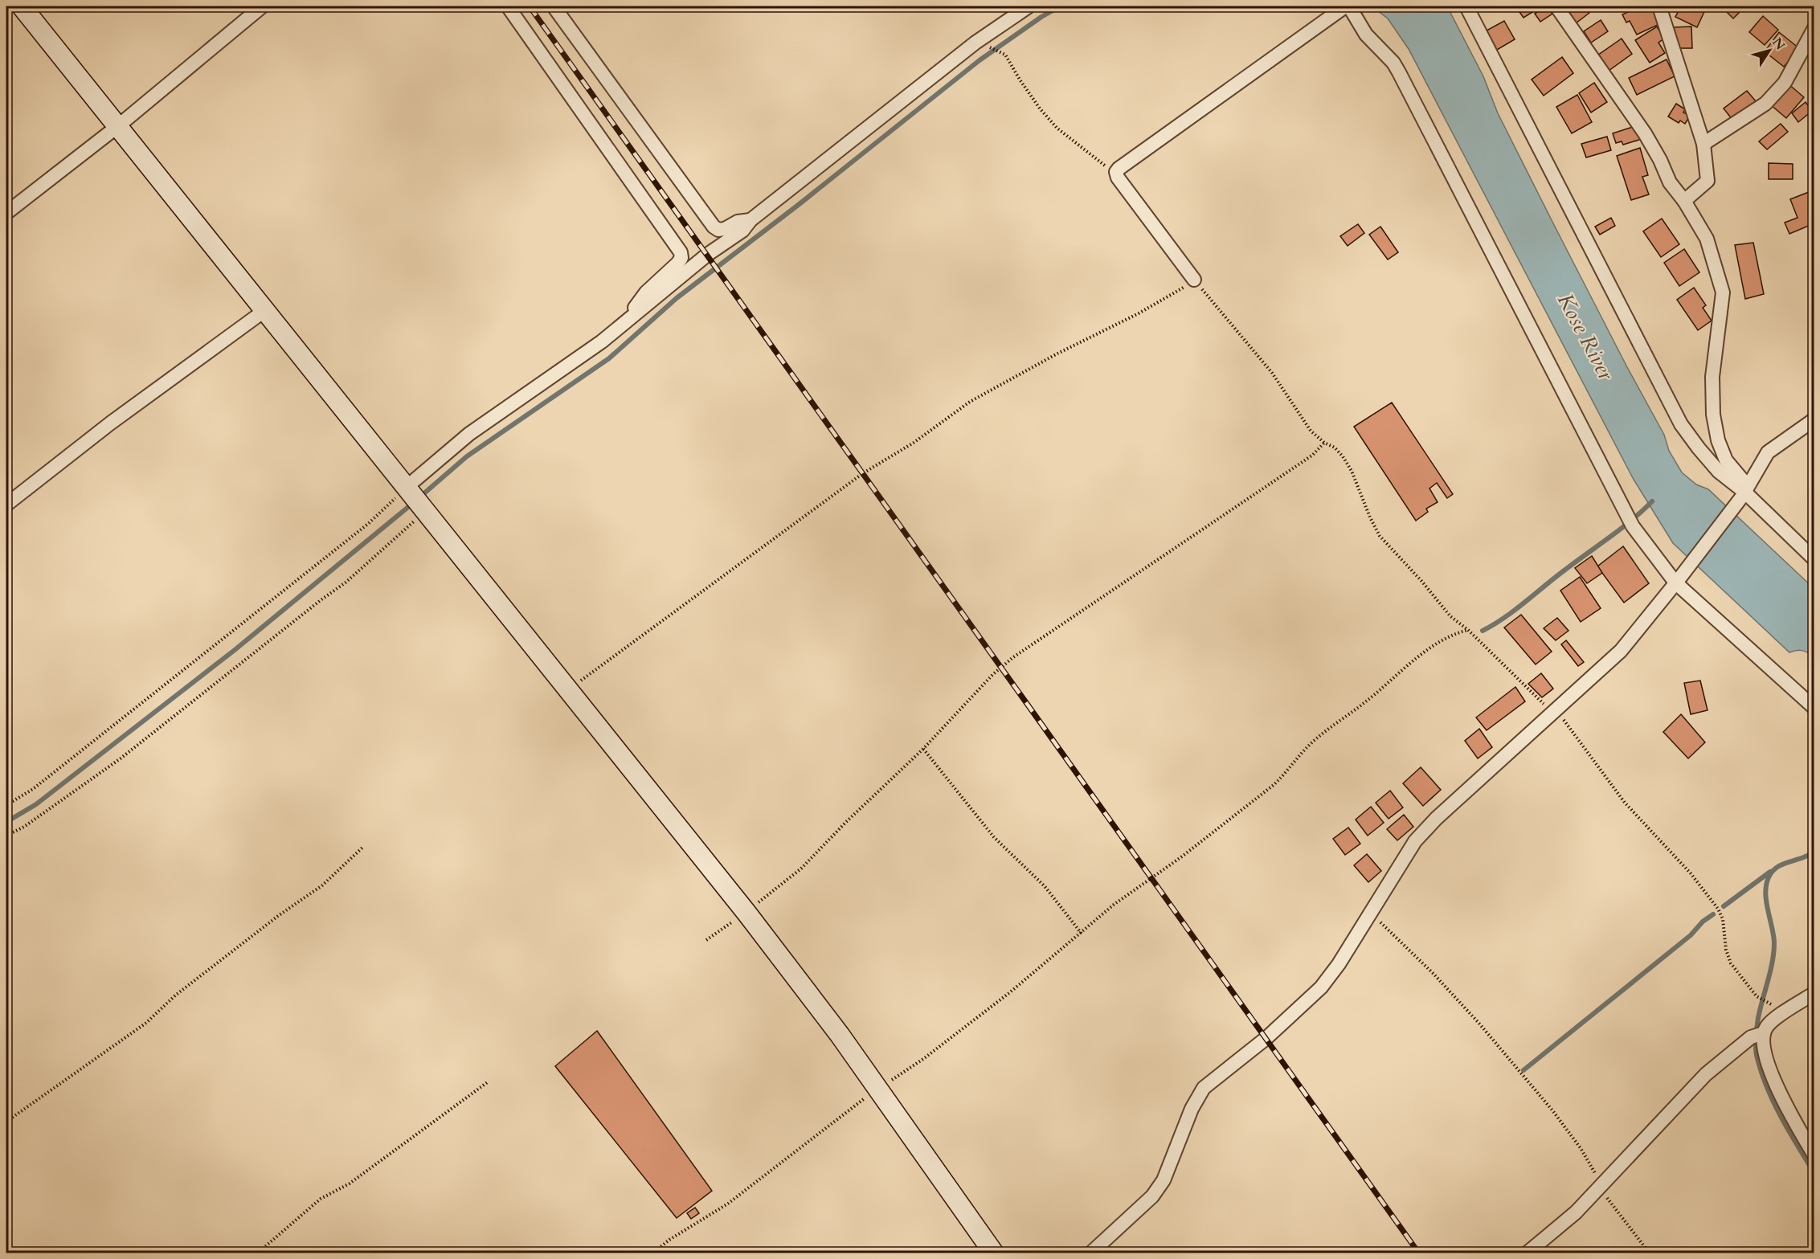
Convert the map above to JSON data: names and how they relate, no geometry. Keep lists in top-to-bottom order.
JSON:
{
  "water": ["Kose River"],
  "north": "top right"
}
